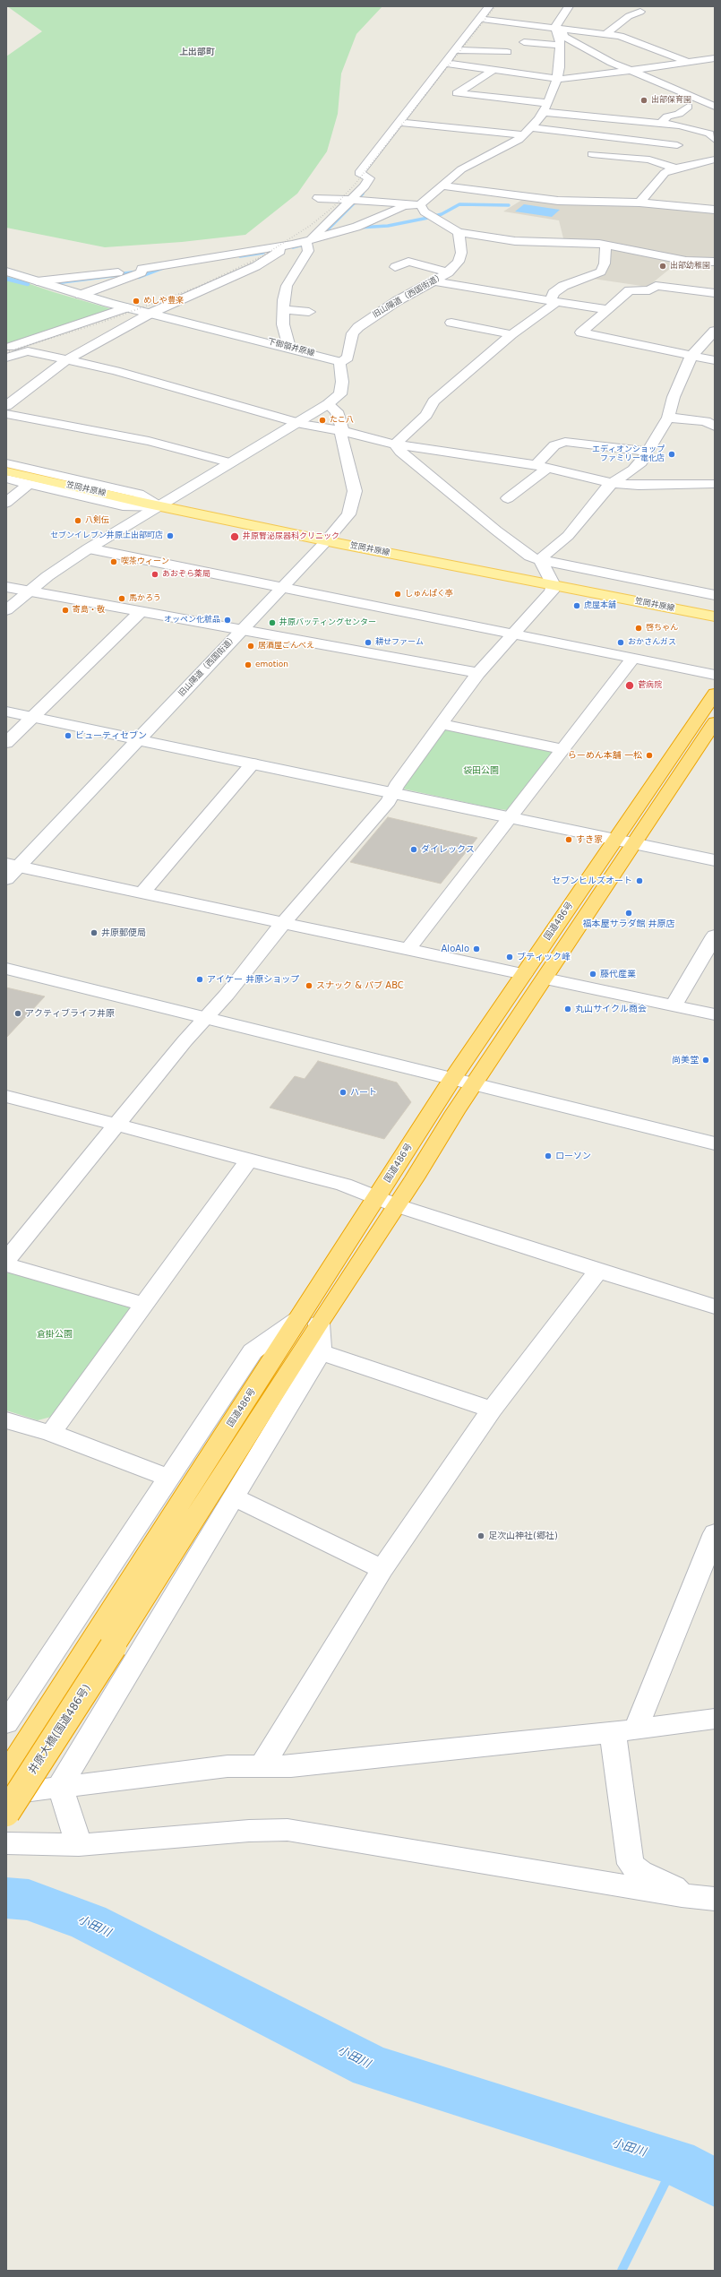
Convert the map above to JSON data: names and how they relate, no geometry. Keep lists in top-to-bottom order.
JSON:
{
  "streets": {
    "highway": ["国道486号", "井原大橋(国道486号)"],
    "main road": ["笠岡井原線"],
    "street": ["旧山陽道（西国街道）", "下御領井原線"]
  },
  "crossings": [
    ["旧山陽道（西国街道）", "下御領井原線"],
    ["旧山陽道（西国街道）", "笠岡井原線"],
    ["国道486号", "井原大橋(国道486号)"]
  ],
  "districts": ["上出部町"],
  "water": ["小田川"],
  "parks": ["袋田公園", "倉掛公園"],
  "places": [
    "出部保育園",
    "出部幼稚園",
    "めしや豊楽",
    "たこ八",
    "エディオンショップ ファミリー電化店",
    "八剣伝",
    "セブンイレブン井原上出部町店",
    "井原腎泌尿器科クリニック",
    "喫茶ウィーン",
    "あおぞら薬局",
    "しゅんぱく亭",
    "馬かろう",
    "虎屋本舗",
    "寄島・敬",
    "オッペン化粧品",
    "井原バッティングセンター",
    "啓ちゃん",
    "耕せファーム",
    "おかさんガス",
    "居酒屋ごんべえ",
    "emotion",
    "菅病院",
    "ビューティセブン",
    "らーめん本舗 一松",
    "すき家",
    "ダイレックス",
    "セブンヒルズオート",
    "福本屋サラダ館 井原店",
    "井原郵便局",
    "AloAlo",
    "ブティック峰",
    "藤代産業",
    "アイケー 井原ショップ",
    "スナック & パブ ABC",
    "丸山サイクル商会",
    "アクティブライフ井原",
    "尚美堂",
    "ハート",
    "ローソン",
    "足次山神社(郷社)"
  ]
}
